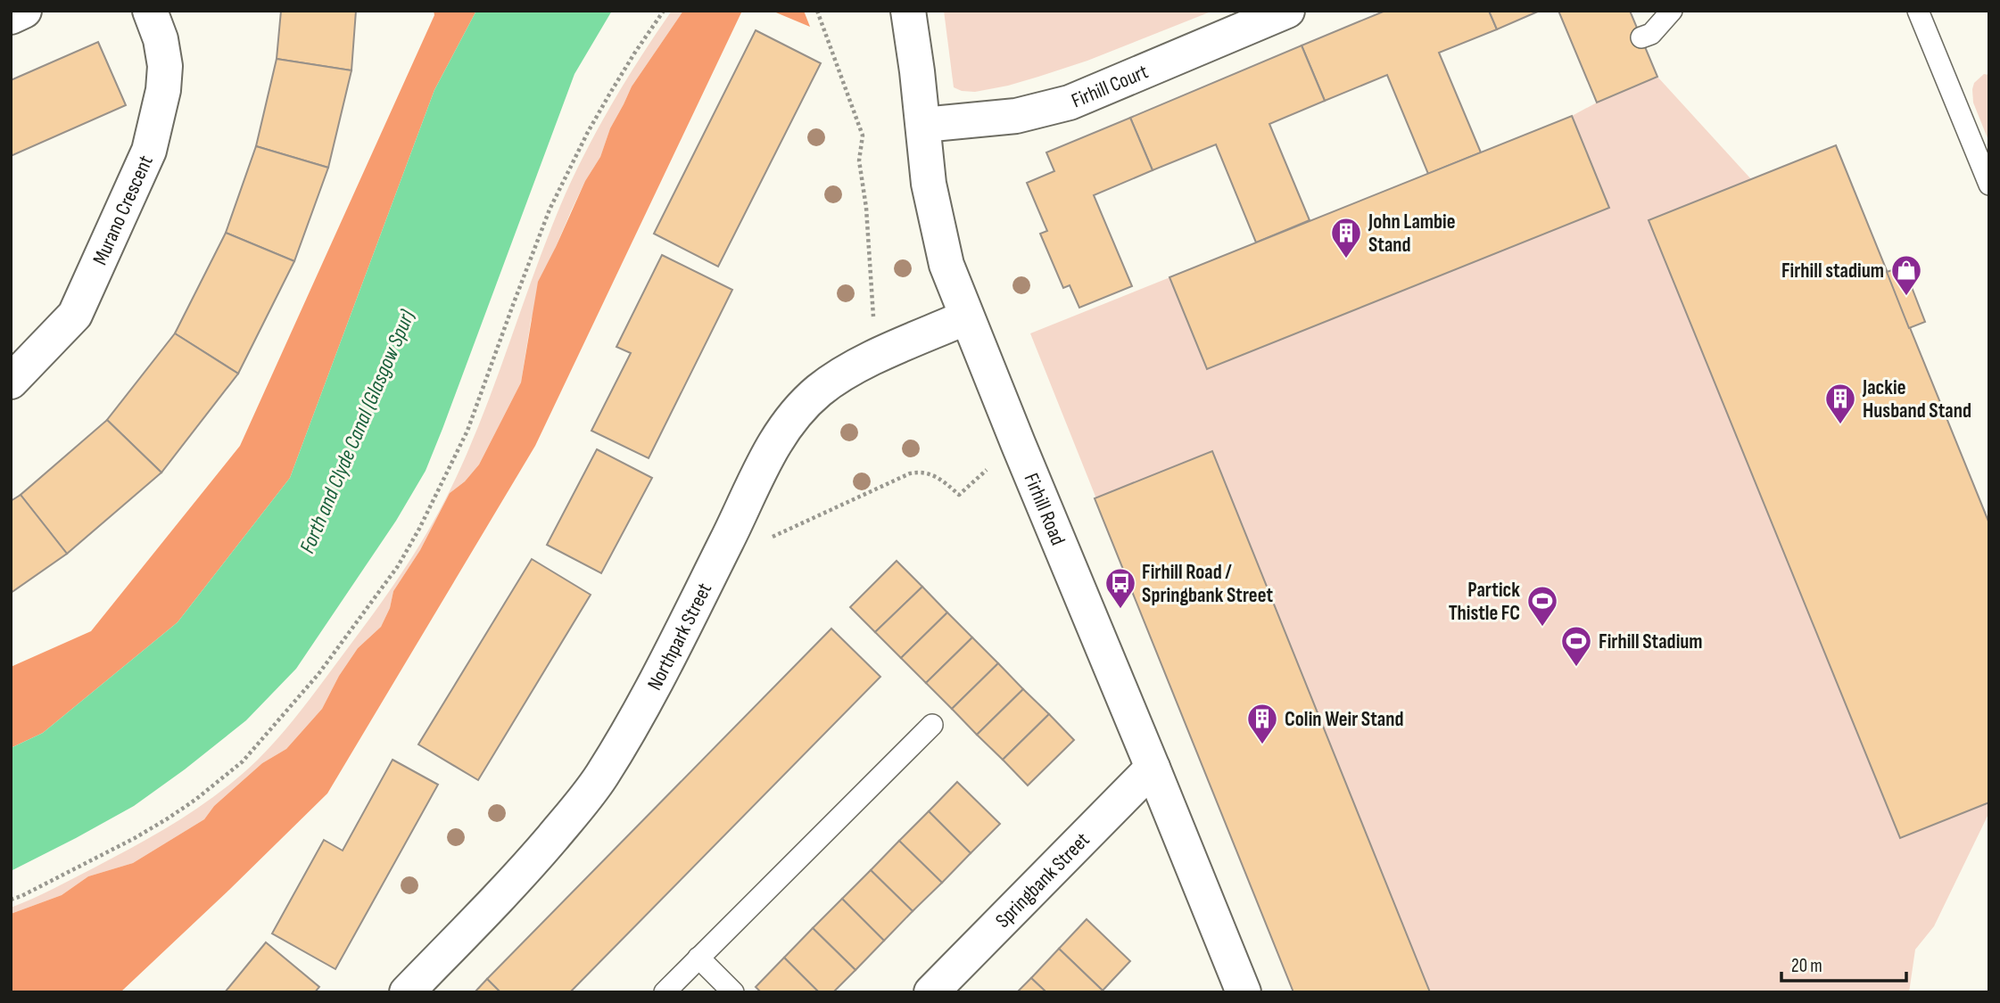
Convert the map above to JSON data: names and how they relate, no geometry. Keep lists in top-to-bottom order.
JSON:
{
  "streets": {
    "street": [
      "Firhill Court",
      "Murano Crescent",
      "Firhill Road",
      "Northpark Street",
      "Springbank Street"
    ]
  },
  "crossings": [
    ["Firhill Court", "Firhill Road"],
    ["Firhill Road", "Northpark Street"],
    ["Firhill Road", "Springbank Street"]
  ],
  "water": ["Forth and Clyde Canal (Glasgow Spur)"],
  "places": {
    "building": ["John Lambie Stand", "Jackie Husband Stand", "Colin Weir Stand"],
    "shop": ["Firhill stadium"],
    "bus stop": ["Firhill Road / Springbank Street"],
    "sports": ["Partick Thistle FC", "Firhill Stadium"]
  },
  "scale_bar": "20 m"
}
